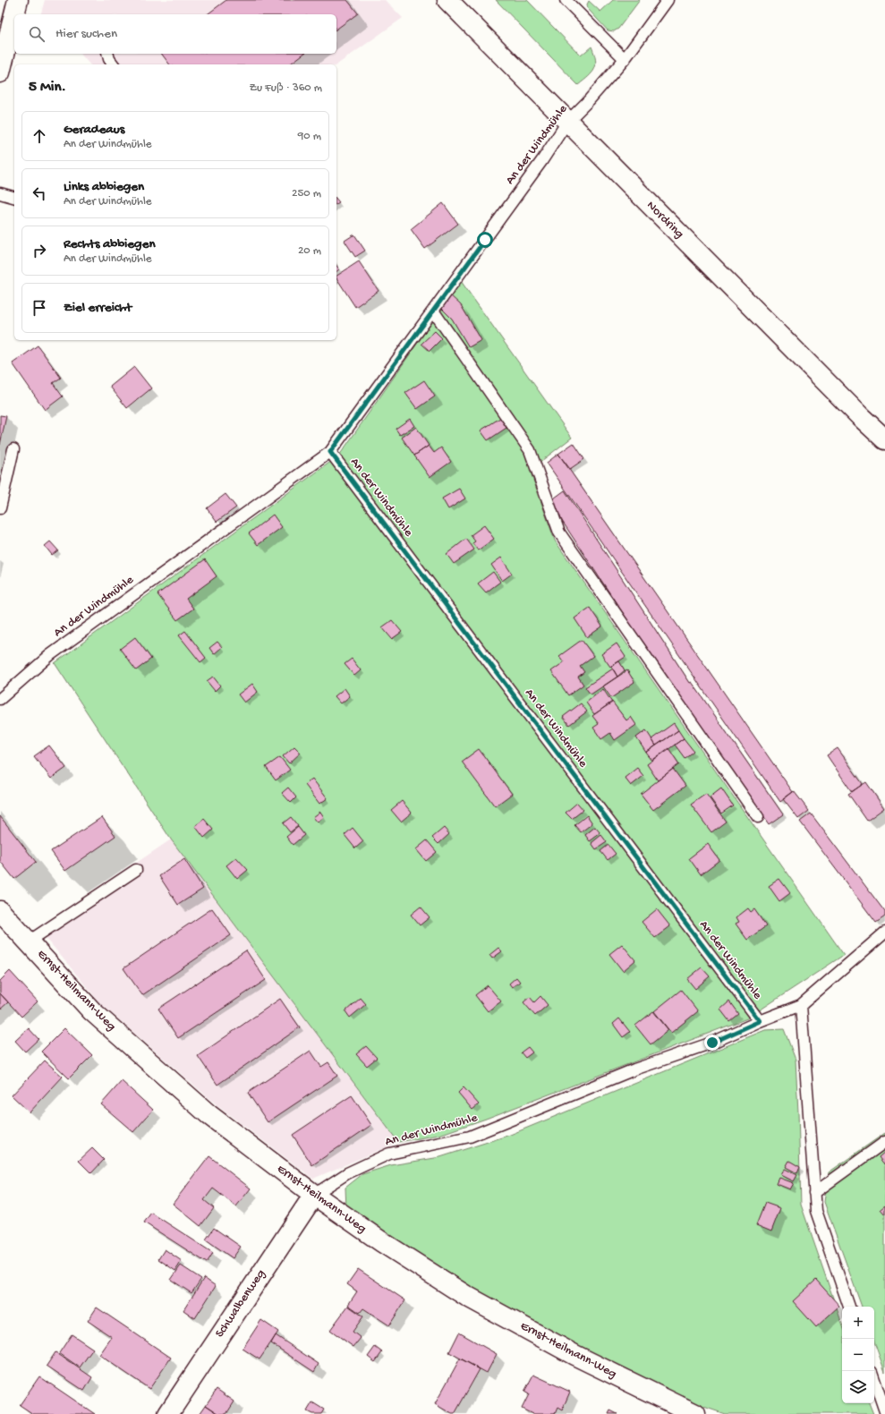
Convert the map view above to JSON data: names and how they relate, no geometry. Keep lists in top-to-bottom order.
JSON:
{
  "streets": {
    "street": ["Nordring", "Ernst-Heilmann-Weg", "Schwalbenweg"],
    "lane": ["An der Windmühle"]
  },
  "crossings": [
    ["An der Windmühle", "Nordring"],
    ["An der Windmühle", "Ernst-Heilmann-Weg"],
    ["An der Windmühle", "Schwalbenweg"],
    ["Ernst-Heilmann-Weg", "Schwalbenweg"]
  ],
  "page": {
    "search": "Hier suchen",
    "heading": ["5 Min.", "Zu Fuß · 360 m"],
    "list": [
      ["Geradeaus", "An der Windmühle", "90 m"],
      ["Links abbiegen", "An der Windmühle", "250 m"],
      ["Rechts abbiegen", "An der Windmühle", "20 m"],
      "Ziel erreicht"
    ],
    "map_buttons": ["+", "−"]
  }
}
